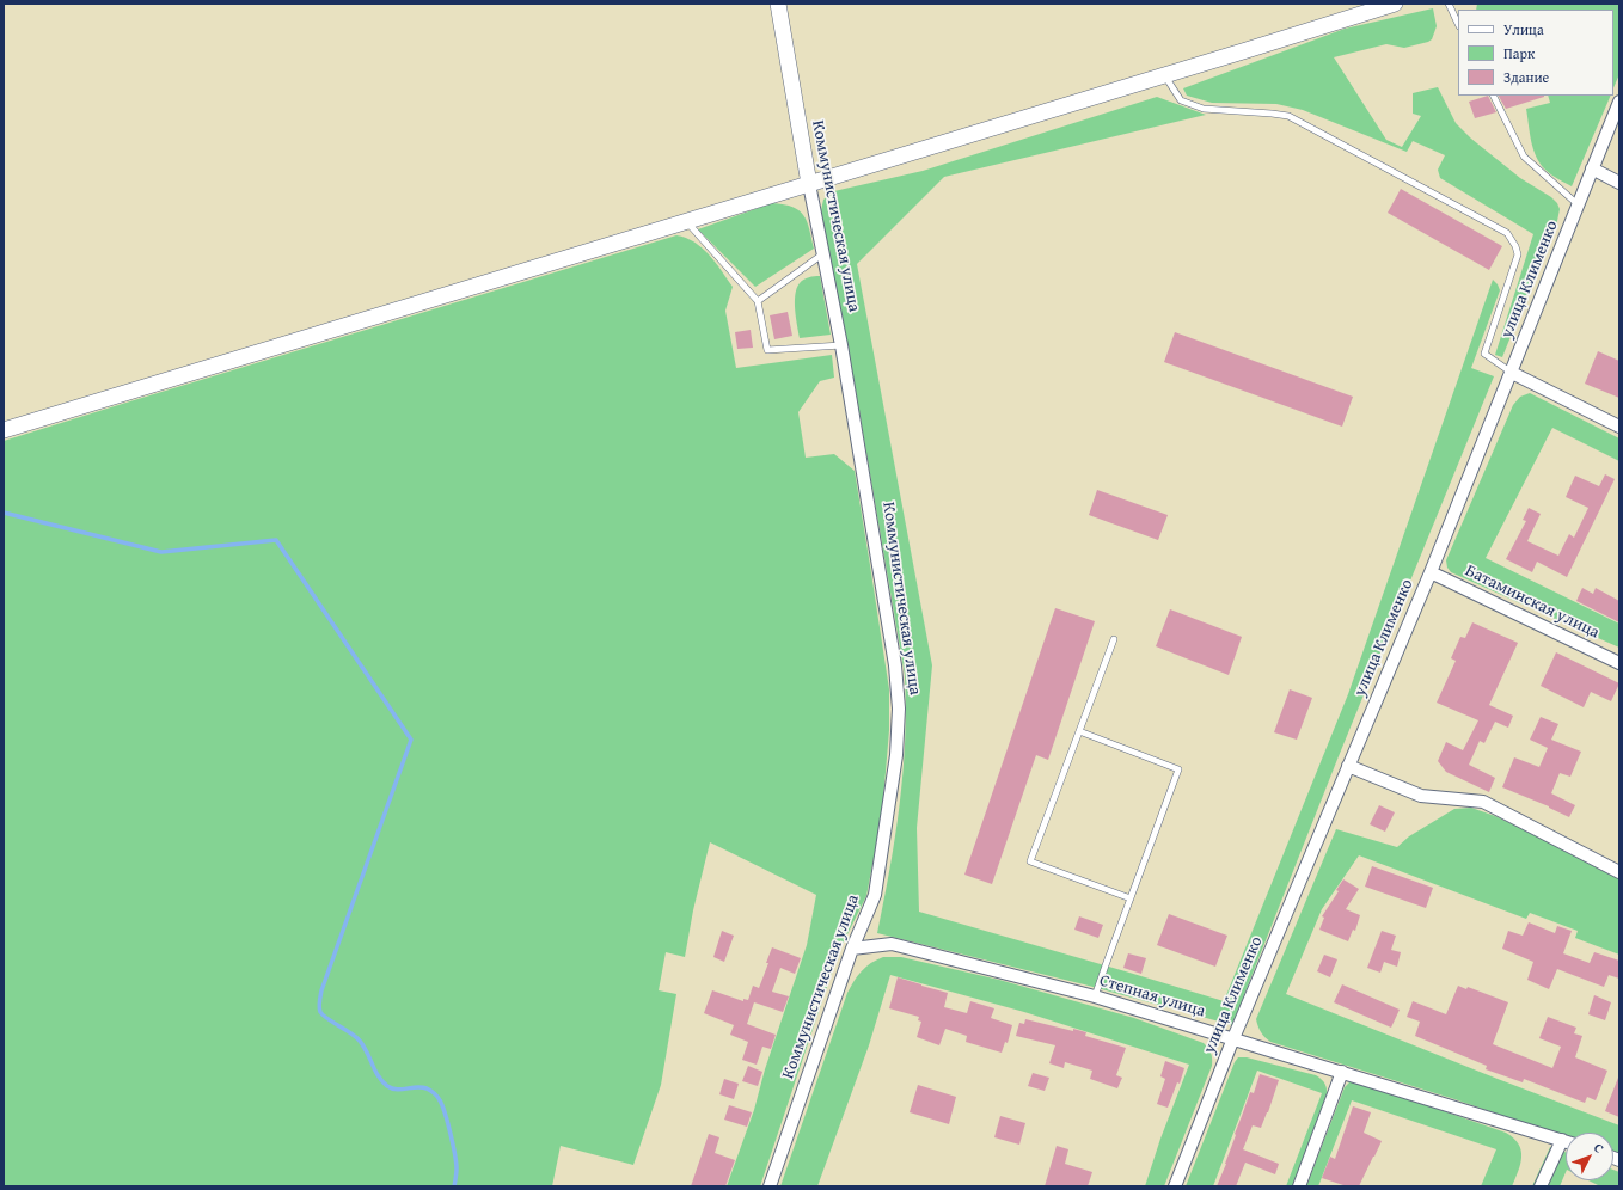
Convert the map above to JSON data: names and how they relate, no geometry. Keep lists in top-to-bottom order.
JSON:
{
  "streets": {
    "street": [
      "Коммунистическая улица",
      "улица Клименко",
      "Батаминская улица",
      "Степная улица"
    ]
  },
  "crossings": [
    ["Коммунистическая улица", "Степная улица"],
    ["улица Клименко", "Батаминская улица"],
    ["улица Клименко", "Степная улица"]
  ],
  "legend": ["Улица", "Парк", "Здание"],
  "north": "top right"
}
